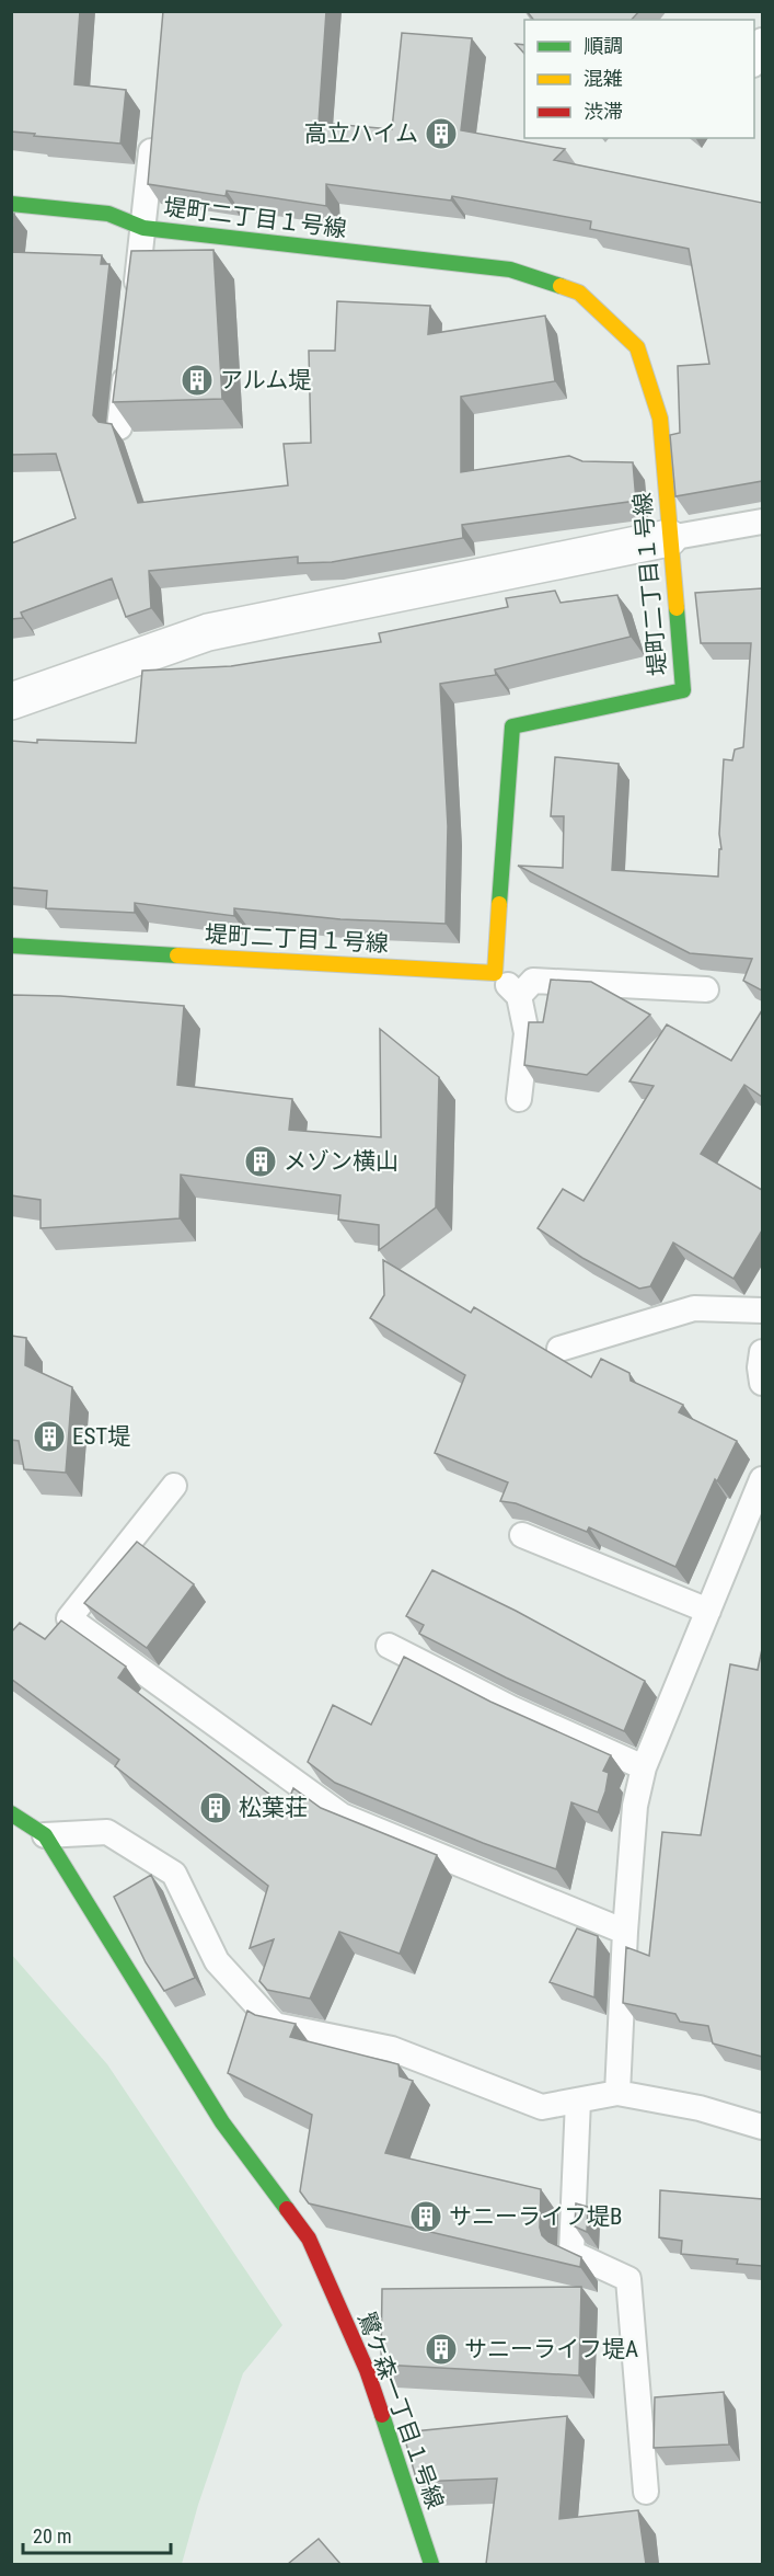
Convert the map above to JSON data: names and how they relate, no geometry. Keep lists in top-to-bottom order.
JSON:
{
  "streets": {
    "street": ["堤町二丁目１号線", "鷺ケ森一丁目１号線"]
  },
  "places": {
    "building": [
      "高立ハイム",
      "アルム堤",
      "メゾン横山",
      "EST堤",
      "松葉荘",
      "サニーライフ堤B",
      "サニーライフ堤A"
    ]
  },
  "legend": ["順調", "混雑", "渋滞"],
  "scale_bar": "20 m"
}
